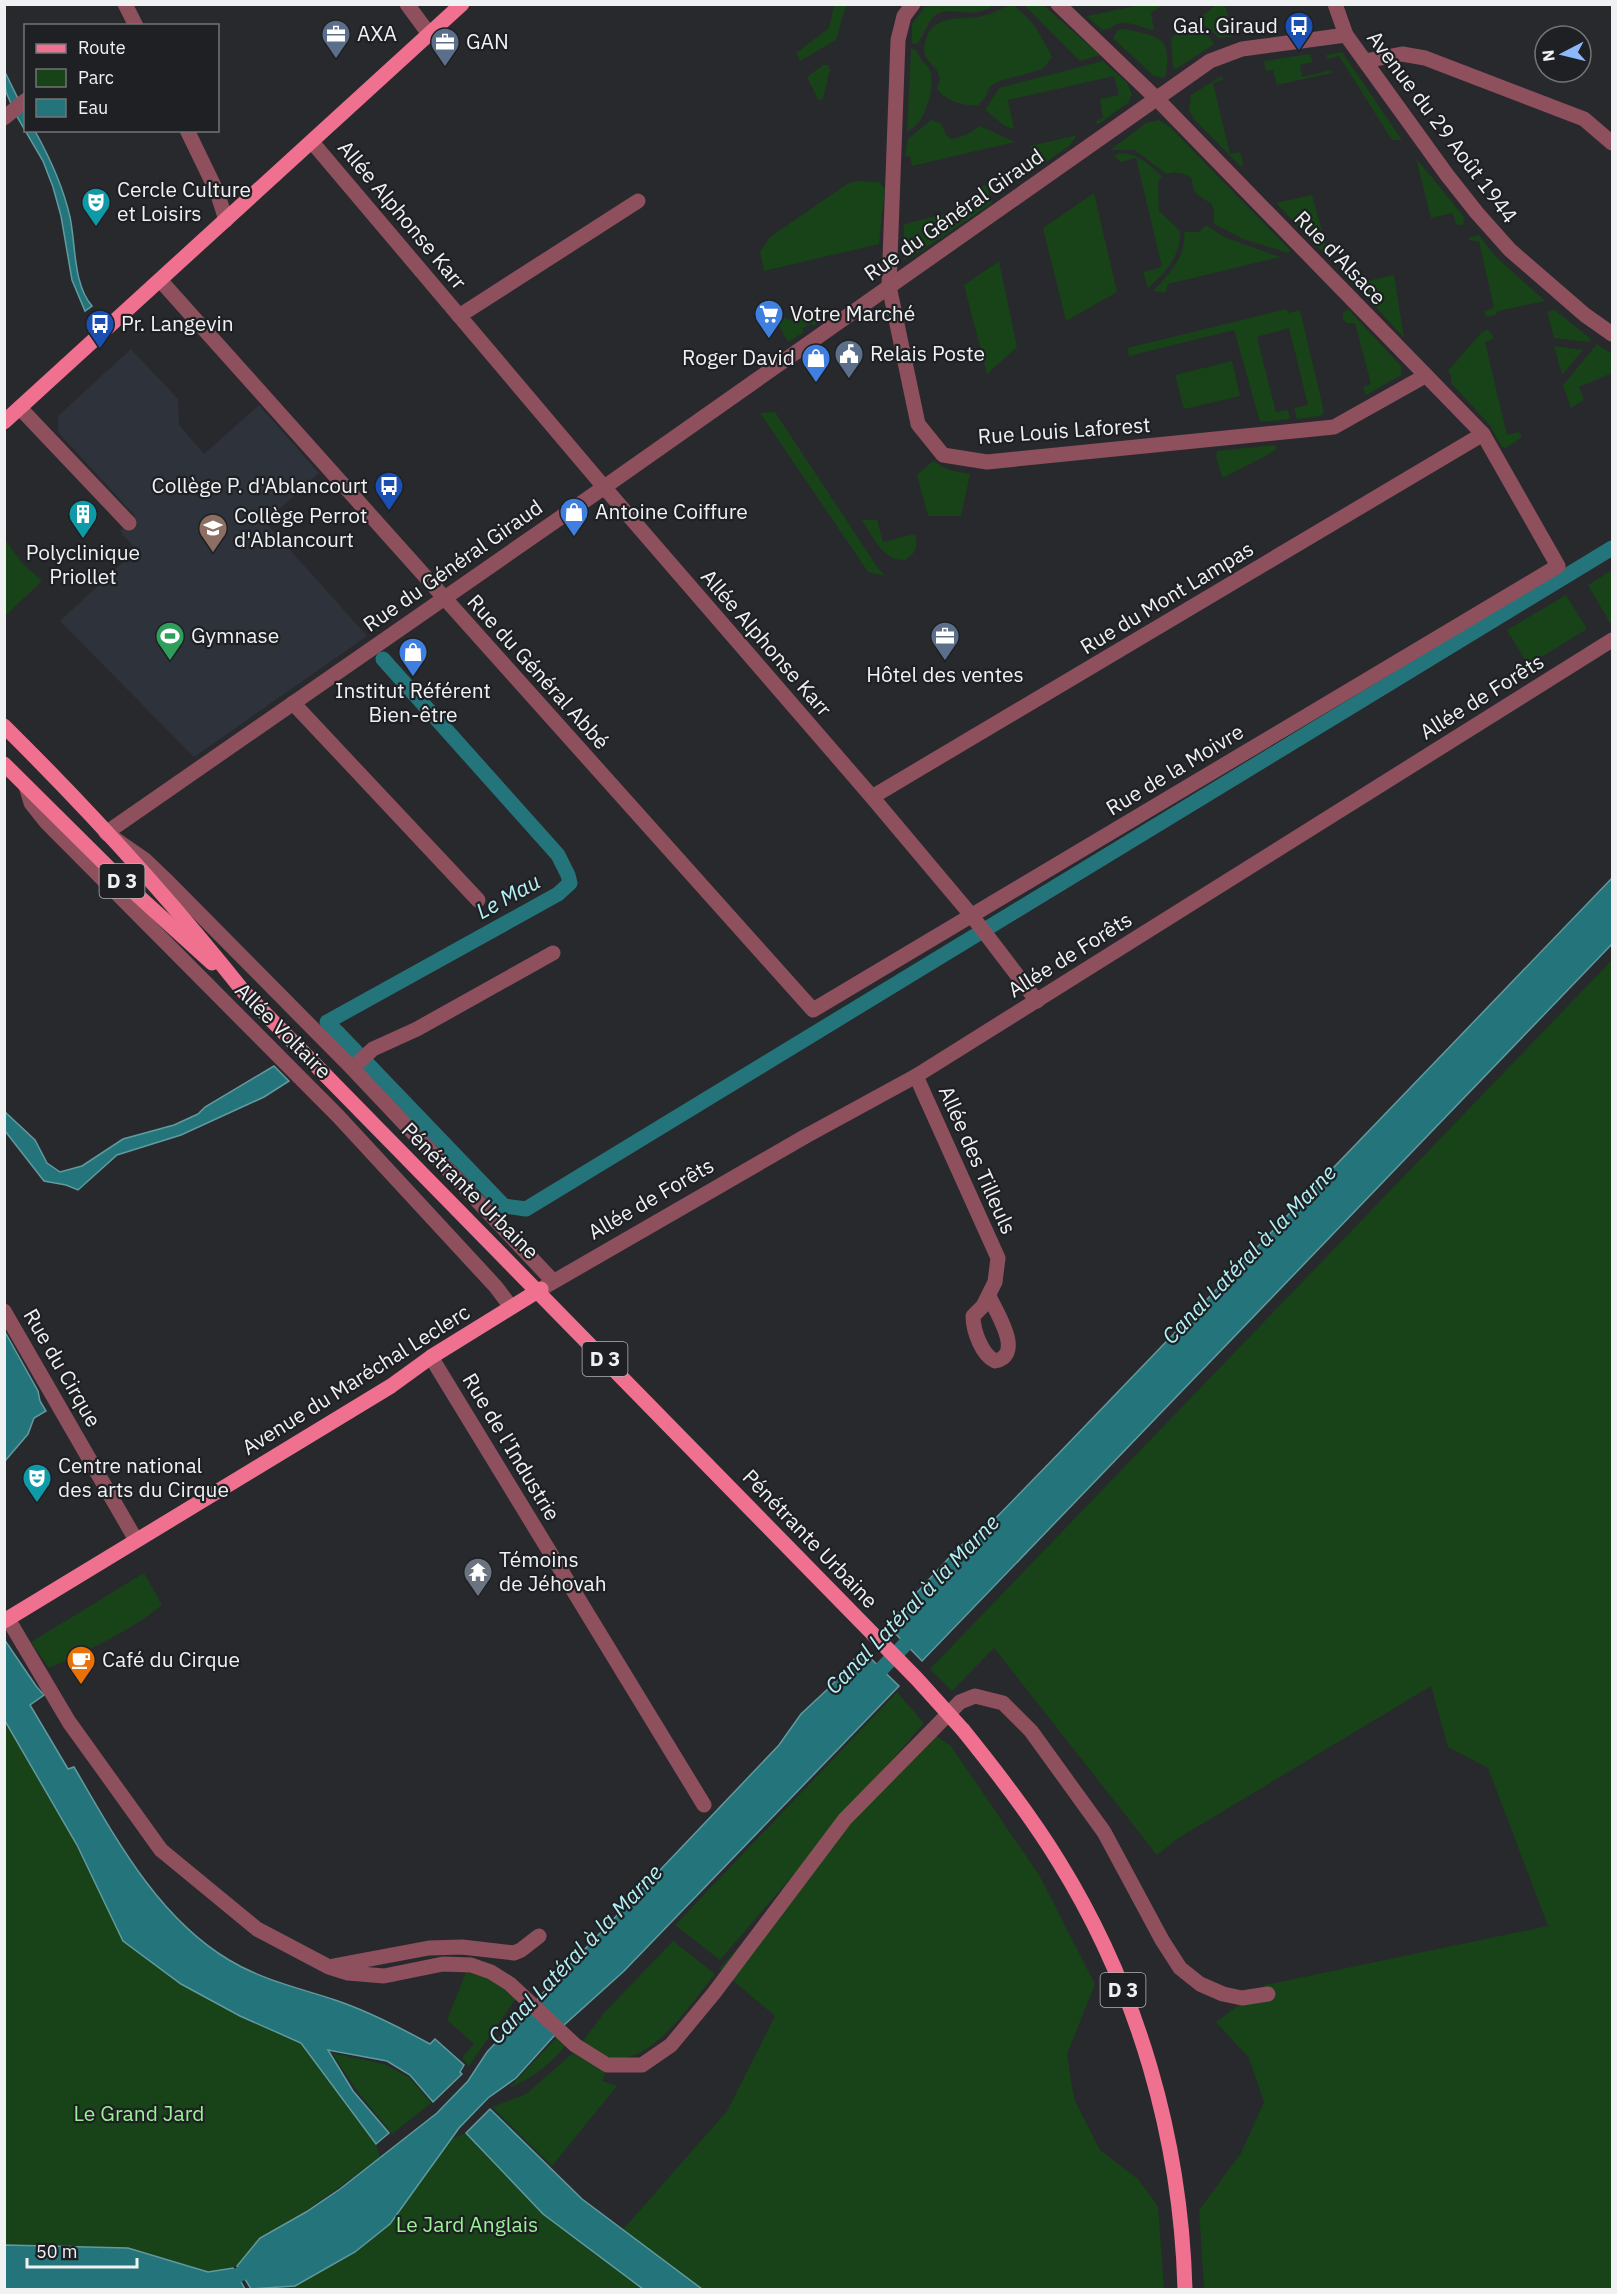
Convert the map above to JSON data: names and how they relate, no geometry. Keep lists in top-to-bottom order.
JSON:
{
  "streets": {
    "main road": [
      "D 3",
      "Allée Voltaire",
      "Pénétrante Urbaine",
      "Avenue du Maréchal Leclerc"
    ],
    "street": [
      "Avenue du 29 Août 1944",
      "Allée Alphonse Karr",
      "Rue du Général Giraud",
      "Rue d'Alsace",
      "Rue Louis Laforest",
      "Rue du Mont Lampas",
      "Rue du Général Abbé",
      "Allée de Forêts",
      "Rue de la Moivre",
      "Allée des Tilleuls",
      "Rue du Cirque",
      "Rue de l'Industrie"
    ]
  },
  "crossings": [
    ["Avenue du 29 Août 1944", "Rue du Général Giraud"],
    ["Allée Alphonse Karr", "Rue du Général Giraud"],
    ["Allée Alphonse Karr", "Rue du Mont Lampas"],
    ["Allée Alphonse Karr", "Allée de Forêts"],
    ["Allée Alphonse Karr", "Rue de la Moivre"],
    ["Rue du Général Giraud", "Rue d'Alsace"],
    ["Rue du Général Giraud", "Rue Louis Laforest"],
    ["Rue du Général Giraud", "Rue du Général Abbé"],
    ["Rue du Général Giraud", "Allée Voltaire"],
    ["Rue d'Alsace", "Rue Louis Laforest"],
    ["Rue d'Alsace", "Rue du Mont Lampas"],
    ["Rue d'Alsace", "Rue de la Moivre"],
    ["Rue du Général Abbé", "Rue de la Moivre"],
    ["Allée de Forêts", "Allée Voltaire"],
    ["Allée de Forêts", "Allée des Tilleuls"],
    ["Allée de Forêts", "Avenue du Maréchal Leclerc"],
    ["Allée Voltaire", "Pénétrante Urbaine"],
    ["Allée Voltaire", "Avenue du Maréchal Leclerc"],
    ["Rue du Cirque", "Avenue du Maréchal Leclerc"],
    ["Avenue du Maréchal Leclerc", "Rue de l'Industrie"]
  ],
  "water": ["Le Mau", "Canal Latéral à la Marne"],
  "parks": ["Le Grand Jard", "Le Jard Anglais"],
  "places": {
    "bus stop": ["Gal. Giraud", "Pr. Langevin", "Collège P. d'Ablancourt"],
    "office": ["AXA", "GAN", "Hôtel des ventes"],
    "theatre": ["Cercle Culture et Loisirs", "Centre national des arts du Cirque"],
    "supermarket": ["Votre Marché"],
    "public building": ["Relais Poste"],
    "shop": ["Roger David", "Antoine Coiffure", "Institut Référent Bien-être"],
    "building": ["Polyclinique Priollet"],
    "school or university": ["Collège Perrot d'Ablancourt"],
    "sports": ["Gymnase"],
    "temple": ["Témoins de Jéhovah"],
    "cafe": ["Café du Cirque"]
  },
  "legend": ["Route", "Parc", "Eau"],
  "scale_bar": "50 m",
  "north": "left"
}
